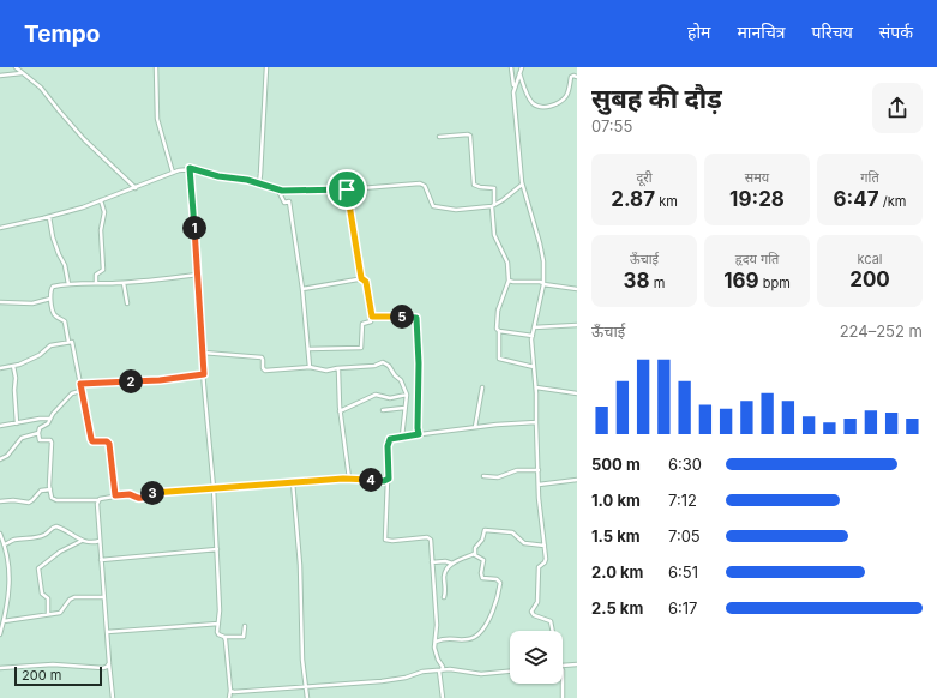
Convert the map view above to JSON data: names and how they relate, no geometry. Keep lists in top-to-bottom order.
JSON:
{
  "scale_bar": "200 m",
  "page": {
    "header": "Tempo",
    "nav": [
      "होम",
      "मानचित्र",
      "परिचय",
      "संपर्क"
    ],
    "heading": ["सुबह की दौड़", "07:55"],
    "stats": [
      ["दूरी", "2.87 km"],
      ["समय", "19:28"],
      ["गति", "6:47 /km"],
      ["ऊँचाई", "38 m"],
      ["हृदय गति", "169 bpm"],
      ["kcal", "200"]
    ],
    "pins": [
      "1",
      "5",
      "2",
      "4",
      "3"
    ],
    "chart": ["ऊँचाई", "224–252 m"],
    "list": [
      {
        "name": "500 m",
        "note": "6:30"
      },
      {
        "name": "1.0 km",
        "note": "7:12"
      },
      {
        "name": "1.5 km",
        "note": "7:05"
      },
      {
        "name": "2.0 km",
        "note": "6:51"
      },
      {
        "name": "2.5 km",
        "note": "6:17"
      }
    ],
    "scale": "200 m"
  }
}
